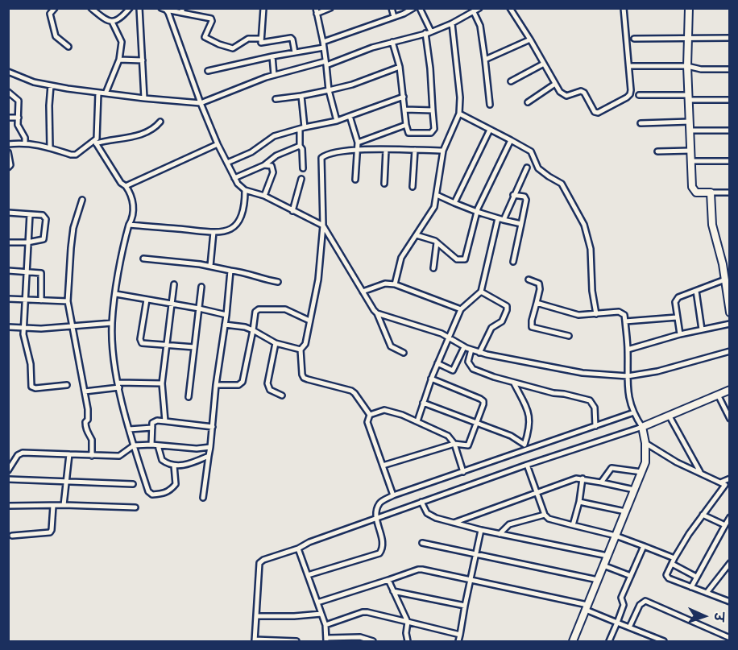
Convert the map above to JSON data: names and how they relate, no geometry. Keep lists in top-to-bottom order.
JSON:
{
  "north": "right"
}
